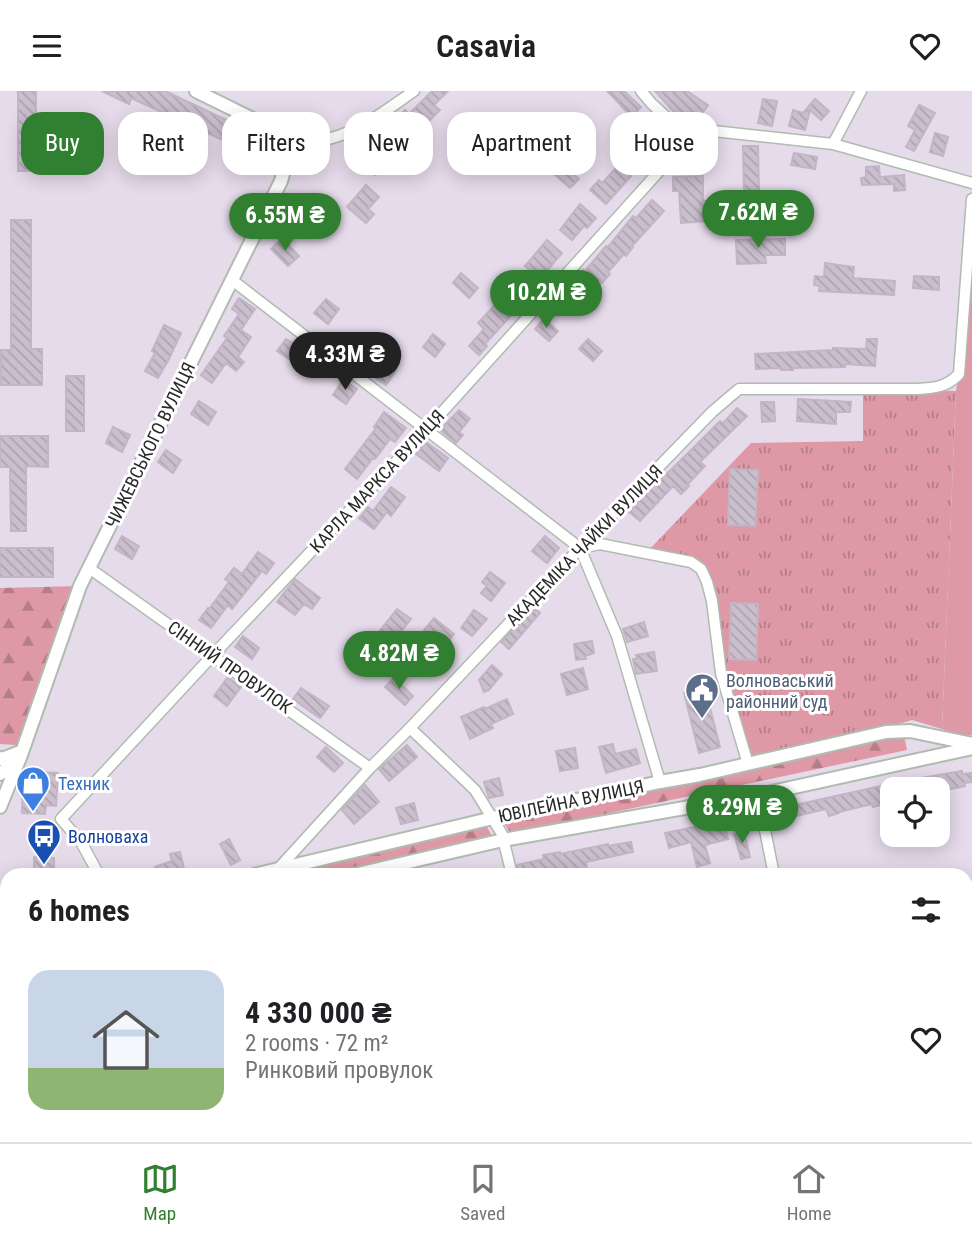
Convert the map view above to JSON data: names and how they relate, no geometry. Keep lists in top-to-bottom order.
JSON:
{
  "streets": {
    "street": [
      "ЧИЖЕВСЬКОГО ВУЛИЦЯ",
      "КАРЛА МАРКСА ВУЛИЦЯ",
      "АКАДЕМІКА ЧАЙКИ ВУЛИЦЯ",
      "СІННИЙ ПРОВУЛОК",
      "ЮВІЛЕЙНА ВУЛИЦЯ"
    ]
  },
  "crossings": [
    ["ЧИЖЕВСЬКОГО ВУЛИЦЯ", "СІННИЙ ПРОВУЛОК"],
    ["КАРЛА МАРКСА ВУЛИЦЯ", "СІННИЙ ПРОВУЛОК"],
    ["АКАДЕМІКА ЧАЙКИ ВУЛИЦЯ", "СІННИЙ ПРОВУЛОК"]
  ],
  "places": {
    "public building": ["Волноваський районний суд"],
    "shop": ["Техник"],
    "bus stop": ["Волноваха"]
  },
  "page": {
    "header": "Casavia",
    "chip": [
      "Buy",
      "Rent",
      "Filters",
      "New",
      "Apartment",
      "House"
    ],
    "price": [
      "7.62M ₴",
      "6.55M ₴",
      "10.2M ₴",
      "4.33M ₴",
      "4.82M ₴",
      "8.29M ₴"
    ],
    "heading": "6 homes",
    "list": [
      {
        "name": "4 330 000 ₴",
        "note": "2 rooms · 72 m² · Ринковий провулок"
      }
    ],
    "tabs": ["Map", "Saved", "Home"]
  }
}
